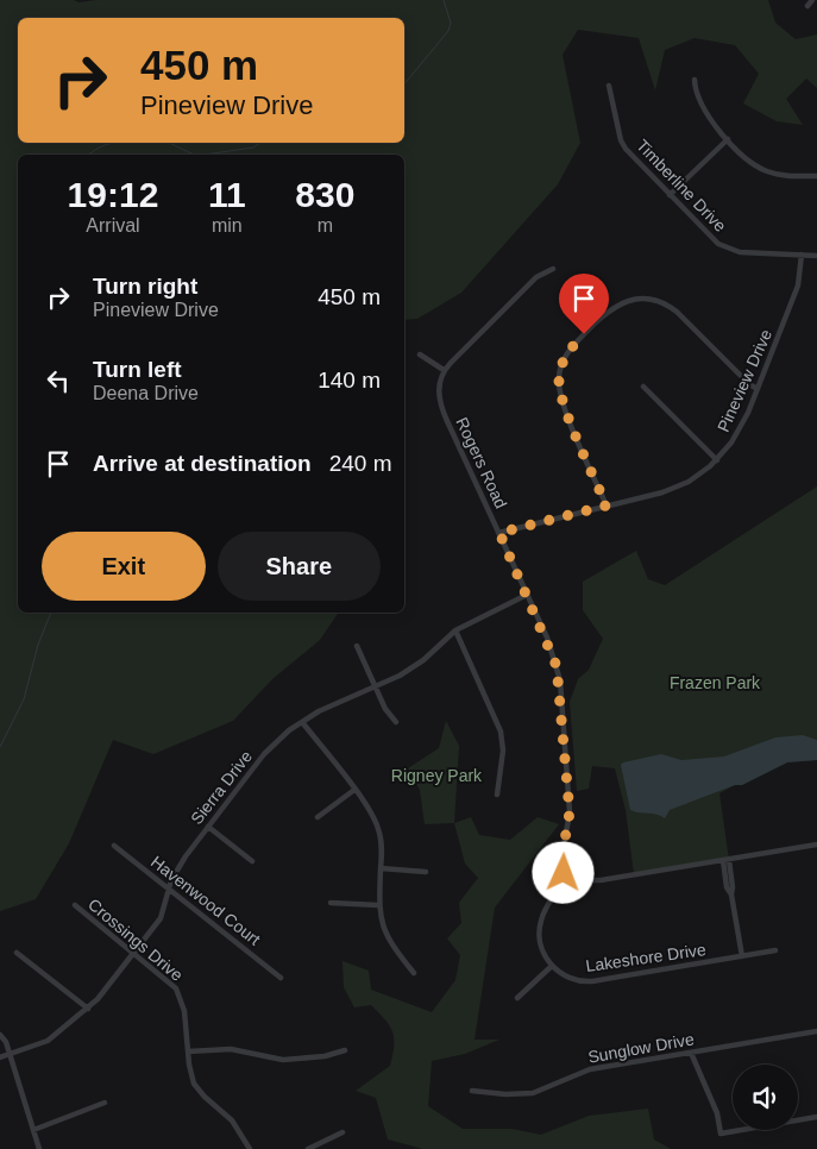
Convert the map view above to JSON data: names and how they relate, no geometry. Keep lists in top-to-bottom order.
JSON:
{
  "streets": {
    "street": [
      "Timberline Drive",
      "Pineview Drive",
      "Rogers Road",
      "Sierra Drive",
      "Havenwood Court",
      "Crossings Drive",
      "Lakeshore Drive",
      "Sunglow Drive"
    ]
  },
  "crossings": [
    ["Timberline Drive", "Pineview Drive"],
    ["Pineview Drive", "Rogers Road"],
    ["Rogers Road", "Sierra Drive"],
    ["Sierra Drive", "Havenwood Court"],
    ["Sierra Drive", "Crossings Drive"]
  ],
  "parks": ["Frazen Park", "Rigney Park"],
  "page": {
    "turn": ["450 m", "Pineview Drive"],
    "eta": [
      "19:12",
      "Arrival",
      "11",
      "min",
      "830",
      "m"
    ],
    "list": [
      {
        "name": "Turn right",
        "note": "Pineview Drive",
        "value": "450 m"
      },
      {
        "name": "Turn left",
        "note": "Deena Drive",
        "value": "140 m"
      },
      {
        "name": "Arrive at destination",
        "value": "240 m"
      }
    ],
    "buttons": ["Exit", "Share"]
  }
}
